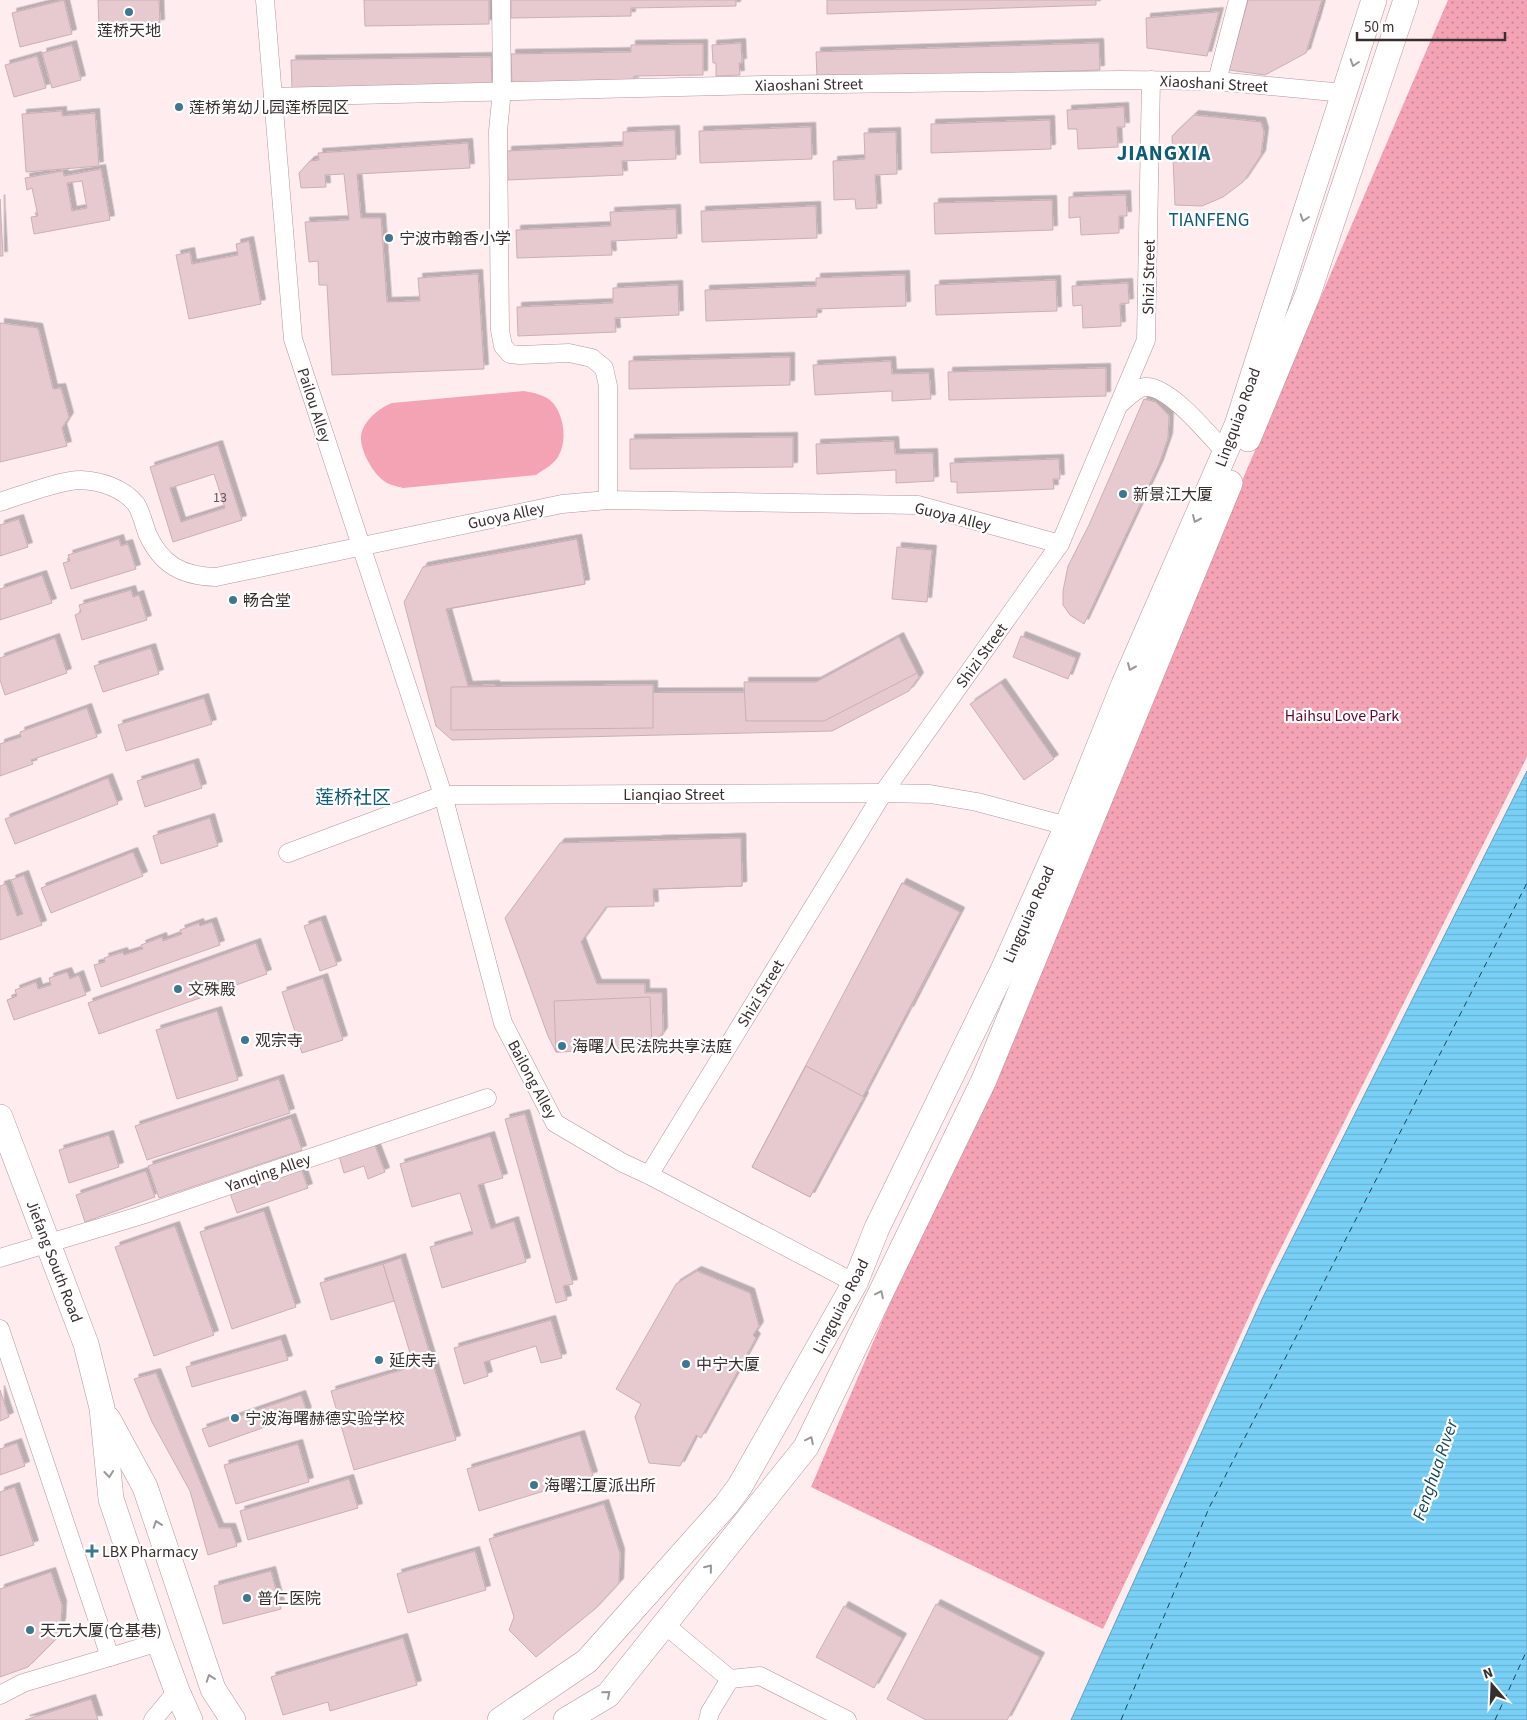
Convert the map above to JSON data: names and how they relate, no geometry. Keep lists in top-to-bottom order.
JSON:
{
  "streets": {
    "main road": ["Lingquiao Road", "Jiefang South Road"],
    "street": [
      "Xiaoshani Street",
      "Shizi Street",
      "Pailou Alley",
      "Guoya Alley",
      "Lianqiao Street",
      "Bailong Alley",
      "Yanqing Alley"
    ]
  },
  "crossings": [
    ["Xiaoshani Street", "Shizi Street"],
    ["Xiaoshani Street", "Pailou Alley"],
    ["Xiaoshani Street", "Lingquiao Road"],
    ["Shizi Street", "Guoya Alley"],
    ["Shizi Street", "Lianqiao Street"],
    ["Shizi Street", "Bailong Alley"],
    ["Pailou Alley", "Guoya Alley"],
    ["Pailou Alley", "Lianqiao Street"],
    ["Pailou Alley", "Bailong Alley"],
    ["Lingquiao Road", "Lianqiao Street"],
    ["Lingquiao Road", "Bailong Alley"],
    ["Lianqiao Street", "Bailong Alley"],
    ["Yanqing Alley", "Jiefang South Road"]
  ],
  "districts": ["JIANGXIA", "TIANFENG", "莲桥社区"],
  "water": ["Fenghua Rıver"],
  "parks": ["Haihsu Love Park"],
  "places": {
    "other": [
      "莲桥天地",
      "莲桥第幼儿园莲桥园区",
      "宁波市翰香小学",
      "新景江大厦",
      "畅合堂",
      "文殊殿",
      "观宗寺",
      "海曙人民法院共享法庭",
      "延庆寺",
      "中宁大厦",
      "宁波海曙赫德实验学校",
      "海曙江厦派出所",
      "普仁医院",
      "天元大厦(仓基巷)"
    ],
    "health": ["LBX Pharmacy"]
  },
  "house_numbers": ["13"],
  "scale_bar": "50 m",
  "north": "top"
}
